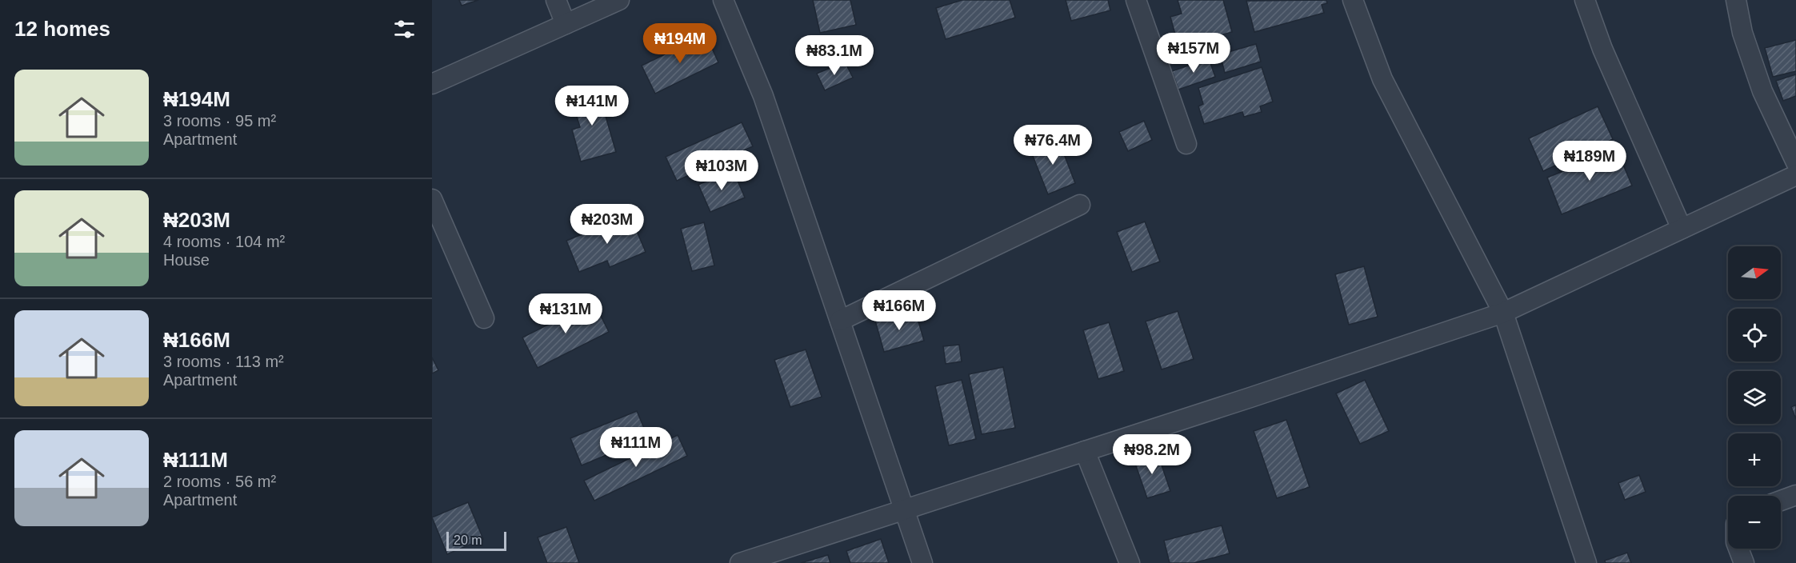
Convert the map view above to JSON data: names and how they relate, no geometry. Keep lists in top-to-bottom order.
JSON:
{
  "scale_bar": "20 m",
  "north": "right",
  "page": {
    "heading": "12 homes",
    "price": [
      "₦194M",
      "₦157M",
      "₦83.1M",
      "₦141M",
      "₦76.4M",
      "₦189M",
      "₦103M",
      "₦203M",
      "₦166M",
      "₦131M",
      "₦111M",
      "₦98.2M"
    ],
    "list": [
      {
        "name": "₦194M",
        "note": "3 rooms · 95 m² · Apartment"
      },
      {
        "name": "₦203M",
        "note": "4 rooms · 104 m² · House"
      },
      {
        "name": "₦166M",
        "note": "3 rooms · 113 m² · Apartment"
      },
      {
        "name": "₦111M",
        "note": "2 rooms · 56 m² · Apartment"
      }
    ],
    "map_buttons": ["+", "−"],
    "scale": "20 m"
  }
}
